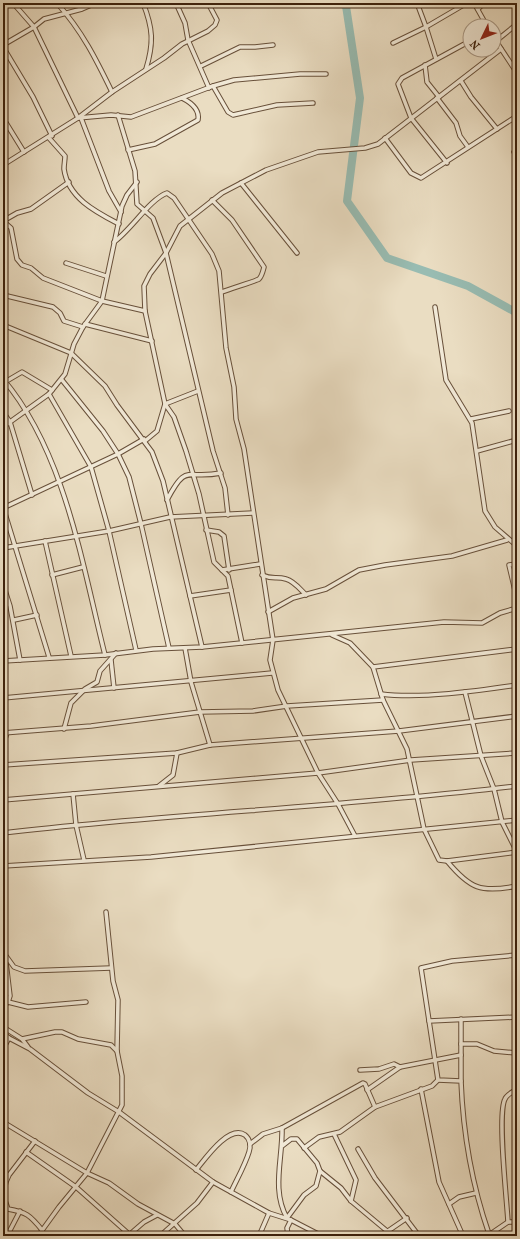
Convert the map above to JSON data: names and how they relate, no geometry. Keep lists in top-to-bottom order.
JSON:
{
  "north": "bottom left"
}
